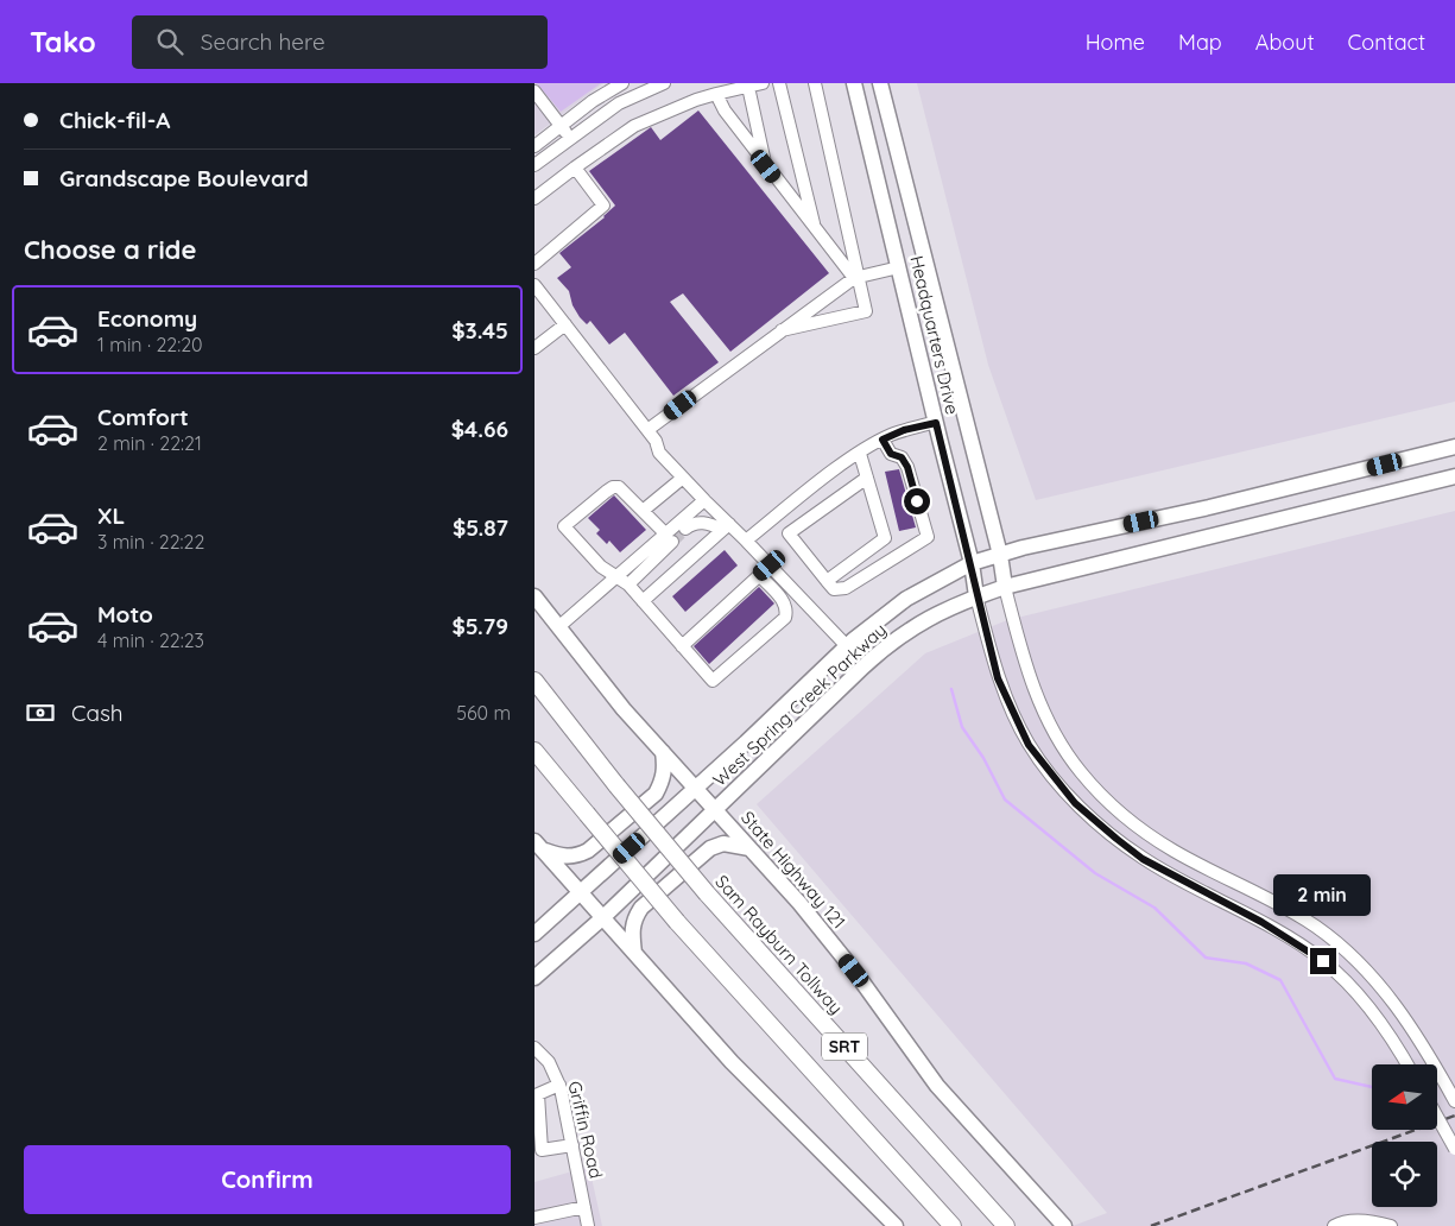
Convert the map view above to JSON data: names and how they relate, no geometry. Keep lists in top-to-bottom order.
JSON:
{
  "streets": {
    "highway": ["Sam Rayburn Tollway", "SRT"],
    "main road": ["Headquarters Drive", "West Spring Creek Parkway", "State Highway 121"],
    "street": ["Griffin Road"]
  },
  "crossings": [
    ["Headquarters Drive", "West Spring Creek Parkway"],
    ["West Spring Creek Parkway", "State Highway 121"]
  ],
  "north": "left",
  "page": {
    "header": "Tako",
    "search": "Search here",
    "nav": [
      "Home",
      "Map",
      "About",
      "Contact"
    ],
    "banner": ["Chick-fil-A", "Grandscape Boulevard"],
    "heading": "Choose a ride",
    "list": [
      {
        "name": "Economy",
        "note": "1 min · 22:20",
        "value": "$3.45"
      },
      {
        "name": "Comfort",
        "note": "2 min · 22:21",
        "value": "$4.66"
      },
      {
        "name": "XL",
        "note": "3 min · 22:22",
        "value": "$5.87"
      },
      {
        "name": "Moto",
        "note": "4 min · 22:23",
        "value": "$5.79"
      }
    ],
    "pay": ["Cash", "560 m"],
    "bubble": "2 min",
    "buttons": "Confirm"
  }
}
